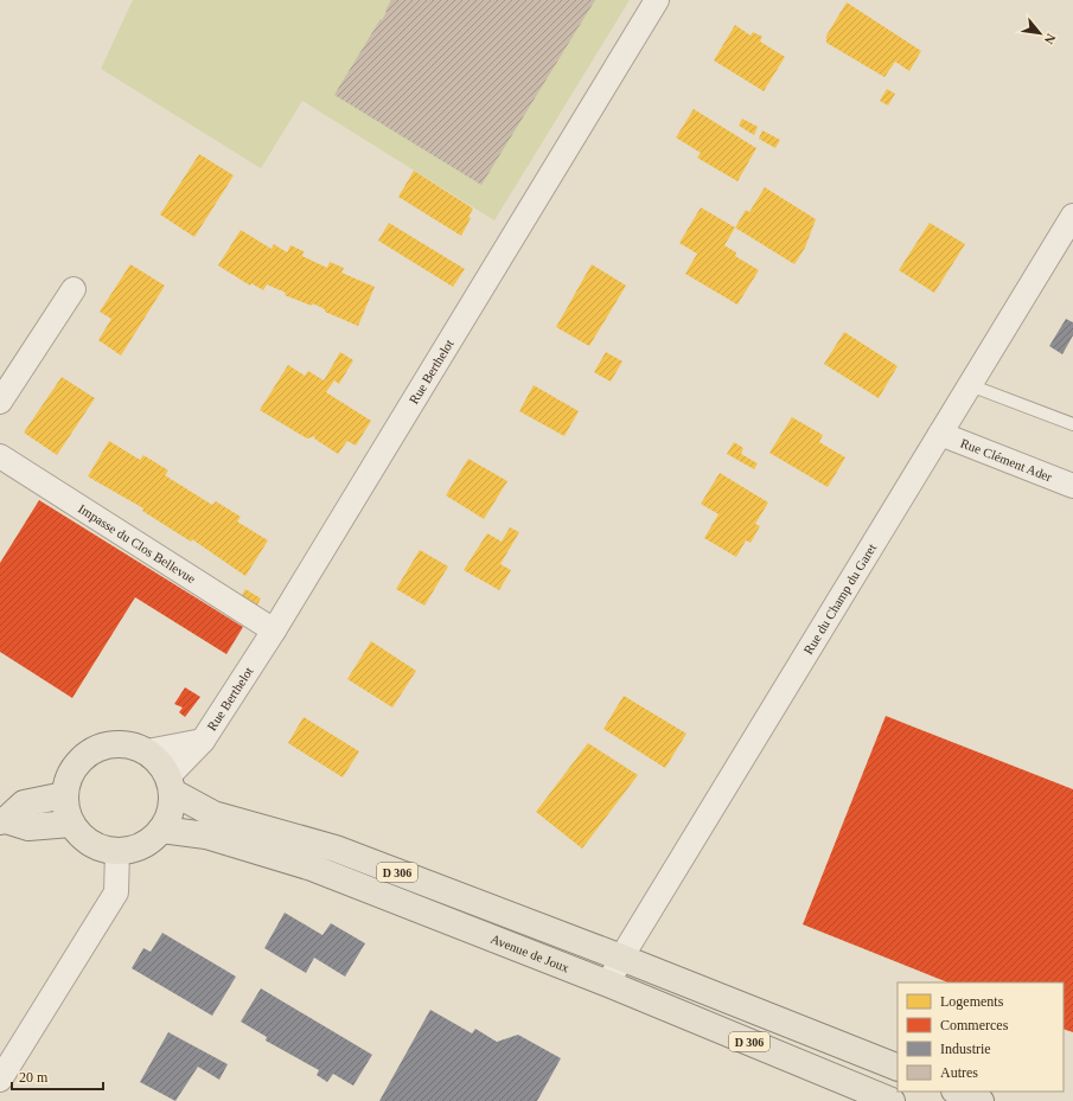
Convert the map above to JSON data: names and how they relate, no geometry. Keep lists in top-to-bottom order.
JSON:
{
  "streets": {
    "main road": ["D 306", "Avenue de Joux"],
    "street": [
      "Rue Berthelot",
      "Rue Clément Ader",
      "Impasse du Clos Bellevue",
      "Rue du Champ du Garet"
    ]
  },
  "crossings": [
    ["Rue Berthelot", "Impasse du Clos Bellevue"],
    ["Rue Berthelot", "D 306"],
    ["Rue Berthelot", "Avenue de Joux"],
    ["Rue Clément Ader", "Rue du Champ du Garet"],
    ["Rue du Champ du Garet", "D 306"],
    ["Rue du Champ du Garet", "Avenue de Joux"],
    ["D 306", "Avenue de Joux"]
  ],
  "legend": [
    "Logements",
    "Commerces",
    "Industrie",
    "Autres"
  ],
  "scale_bar": "20 m",
  "north": "bottom right"
}
